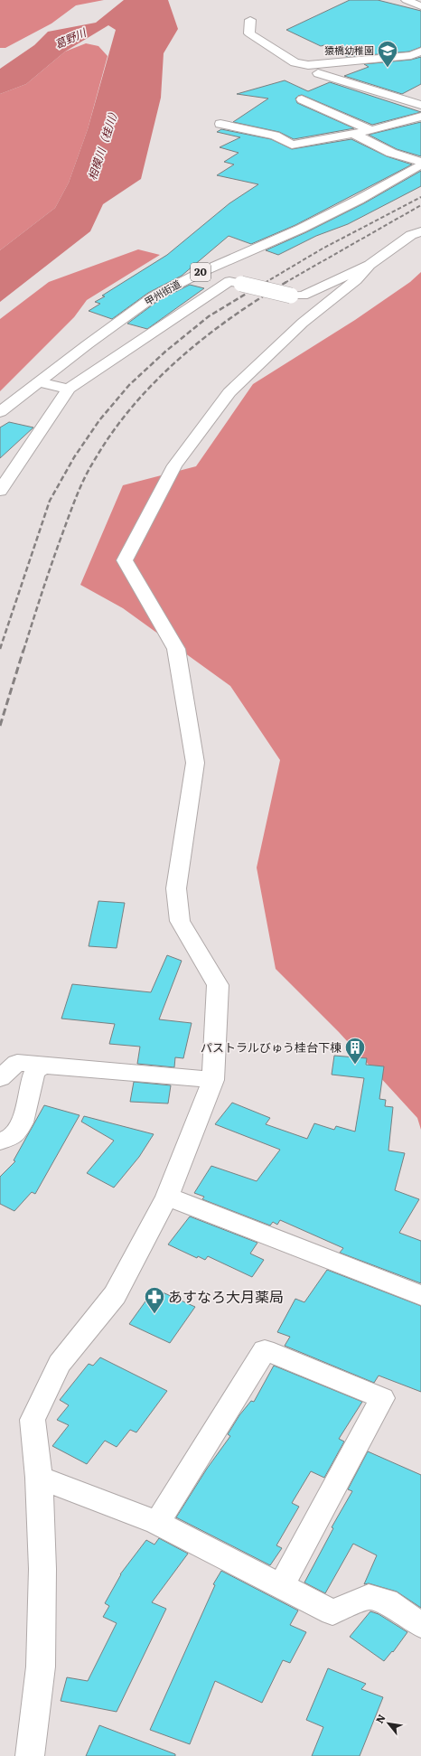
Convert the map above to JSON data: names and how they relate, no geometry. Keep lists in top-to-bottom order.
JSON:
{
  "streets": {
    "main road": ["20", "甲州街道"]
  },
  "water": ["葛野川", "相模川（桂川）"],
  "places": {
    "school or university": ["猿橋幼稚園"],
    "building": ["パストラルびゅう桂台下棟"],
    "pharmacy": ["あすなろ大月薬局"]
  },
  "north": "top left"
}
